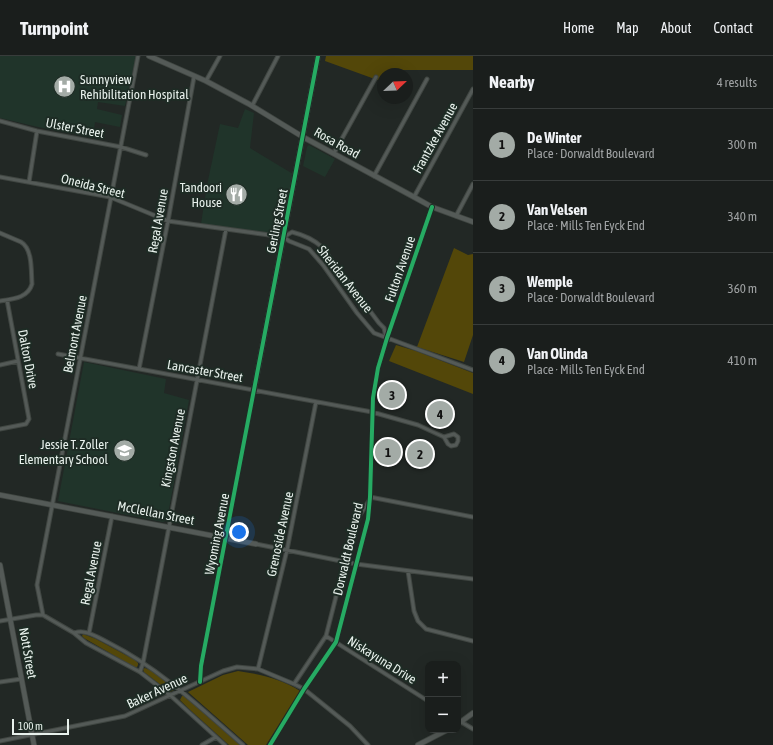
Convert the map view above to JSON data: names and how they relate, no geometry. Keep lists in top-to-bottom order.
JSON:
{
  "streets": {
    "street": [
      "Ulster Street",
      "Frantzke Avenue",
      "Rosa Road",
      "Oneida Street",
      "Regal Avenue",
      "Gerling Street",
      "Fulton Avenue",
      "Sheridan Avenue",
      "Belmont Avenue",
      "Dalton Drive",
      "Lancaster Street",
      "Kingston Avenue",
      "McClellan Street",
      "Wyoming Avenue",
      "Grenoside Avenue",
      "Dorwaldt Boulevard",
      "Nott Street",
      "Niskayuna Drive",
      "Baker Avenue"
    ]
  },
  "crossings": [
    ["Ulster Street", "Belmont Avenue"],
    ["Frantzke Avenue", "Rosa Road"],
    ["Rosa Road", "Regal Avenue"],
    ["Rosa Road", "Gerling Street"],
    ["Rosa Road", "Fulton Avenue"],
    ["Oneida Street", "Regal Avenue"],
    ["Oneida Street", "Sheridan Avenue"],
    ["Oneida Street", "Belmont Avenue"],
    ["Oneida Street", "Kingston Avenue"],
    ["Regal Avenue", "Lancaster Street"],
    ["Regal Avenue", "McClellan Street"],
    ["Gerling Street", "Sheridan Avenue"],
    ["Gerling Street", "Lancaster Street"],
    ["Gerling Street", "Wyoming Avenue"],
    ["Fulton Avenue", "Sheridan Avenue"],
    ["Fulton Avenue", "Dorwaldt Boulevard"],
    ["Sheridan Avenue", "Kingston Avenue"],
    ["Sheridan Avenue", "Dorwaldt Boulevard"],
    ["Belmont Avenue", "Lancaster Street"],
    ["Belmont Avenue", "McClellan Street"],
    ["Lancaster Street", "Kingston Avenue"],
    ["Lancaster Street", "Wyoming Avenue"],
    ["Lancaster Street", "Grenoside Avenue"],
    ["Lancaster Street", "Dorwaldt Boulevard"],
    ["Kingston Avenue", "McClellan Street"],
    ["McClellan Street", "Wyoming Avenue"],
    ["McClellan Street", "Grenoside Avenue"],
    ["McClellan Street", "Dorwaldt Boulevard"],
    ["Wyoming Avenue", "Baker Avenue"],
    ["Grenoside Avenue", "Baker Avenue"],
    ["Dorwaldt Boulevard", "Niskayuna Drive"],
    ["Dorwaldt Boulevard", "Baker Avenue"],
    ["Nott Street", "Baker Avenue"]
  ],
  "places": {
    "hospital": ["Sunnyview Rehibilitation Hospital"],
    "restaurant": ["Tandoori House"],
    "school or university": ["Jessie T. Zoller Elementary School"]
  },
  "scale_bar": "100 m",
  "north": "top right",
  "page": {
    "header": "Turnpoint",
    "nav": [
      "Home",
      "Map",
      "About",
      "Contact"
    ],
    "heading": ["Nearby", "4 results"],
    "list": [
      {
        "mark": "1",
        "name": "De Winter",
        "note": "Place · Dorwaldt Boulevard",
        "value": "300 m"
      },
      {
        "mark": "2",
        "name": "Van Velsen",
        "note": "Place · Mills Ten Eyck End",
        "value": "340 m"
      },
      {
        "mark": "3",
        "name": "Wemple",
        "note": "Place · Dorwaldt Boulevard",
        "value": "360 m"
      },
      {
        "mark": "4",
        "name": "Van Olinda",
        "note": "Place · Mills Ten Eyck End",
        "value": "410 m"
      }
    ],
    "pins": [
      "3",
      "4",
      "1",
      "2"
    ],
    "map_buttons": ["+", "−"],
    "scale": "100 m"
  }
}
